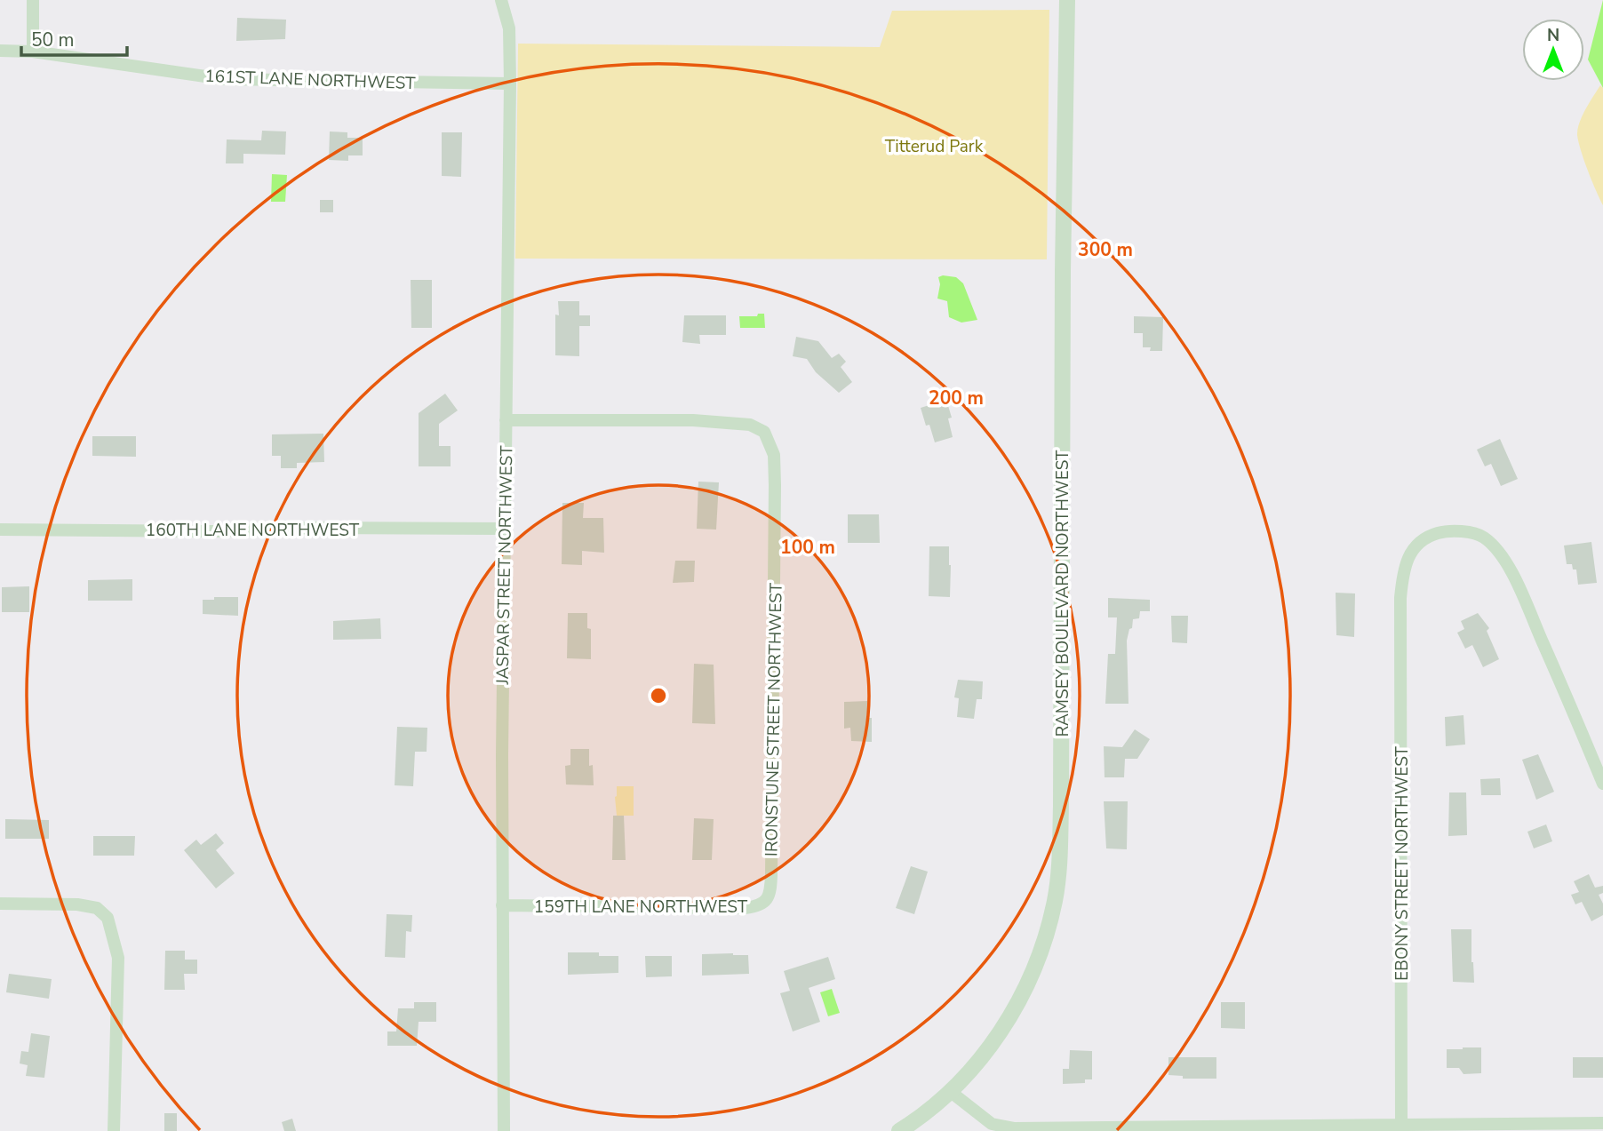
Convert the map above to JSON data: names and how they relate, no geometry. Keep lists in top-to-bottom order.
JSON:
{
  "streets": {
    "street": [
      "161ST LANE NORTHWEST",
      "160TH LANE NORTHWEST",
      "JASPAR STREET NORTHWEST",
      "RAMSEY BOULEVARD NORTHWEST",
      "IRONSTUNE STREET NORTHWEST",
      "EBONY STREET NORTHWEST",
      "159TH LANE NORTHWEST"
    ]
  },
  "crossings": [
    ["161ST LANE NORTHWEST", "JASPAR STREET NORTHWEST"],
    ["160TH LANE NORTHWEST", "JASPAR STREET NORTHWEST"],
    ["JASPAR STREET NORTHWEST", "IRONSTUNE STREET NORTHWEST"],
    ["JASPAR STREET NORTHWEST", "159TH LANE NORTHWEST"],
    ["IRONSTUNE STREET NORTHWEST", "159TH LANE NORTHWEST"]
  ],
  "parks": ["Titterud Park"],
  "scale_bar": "50 m",
  "north": "top",
  "rings": ["300 m", "200 m", "100 m"]
}
